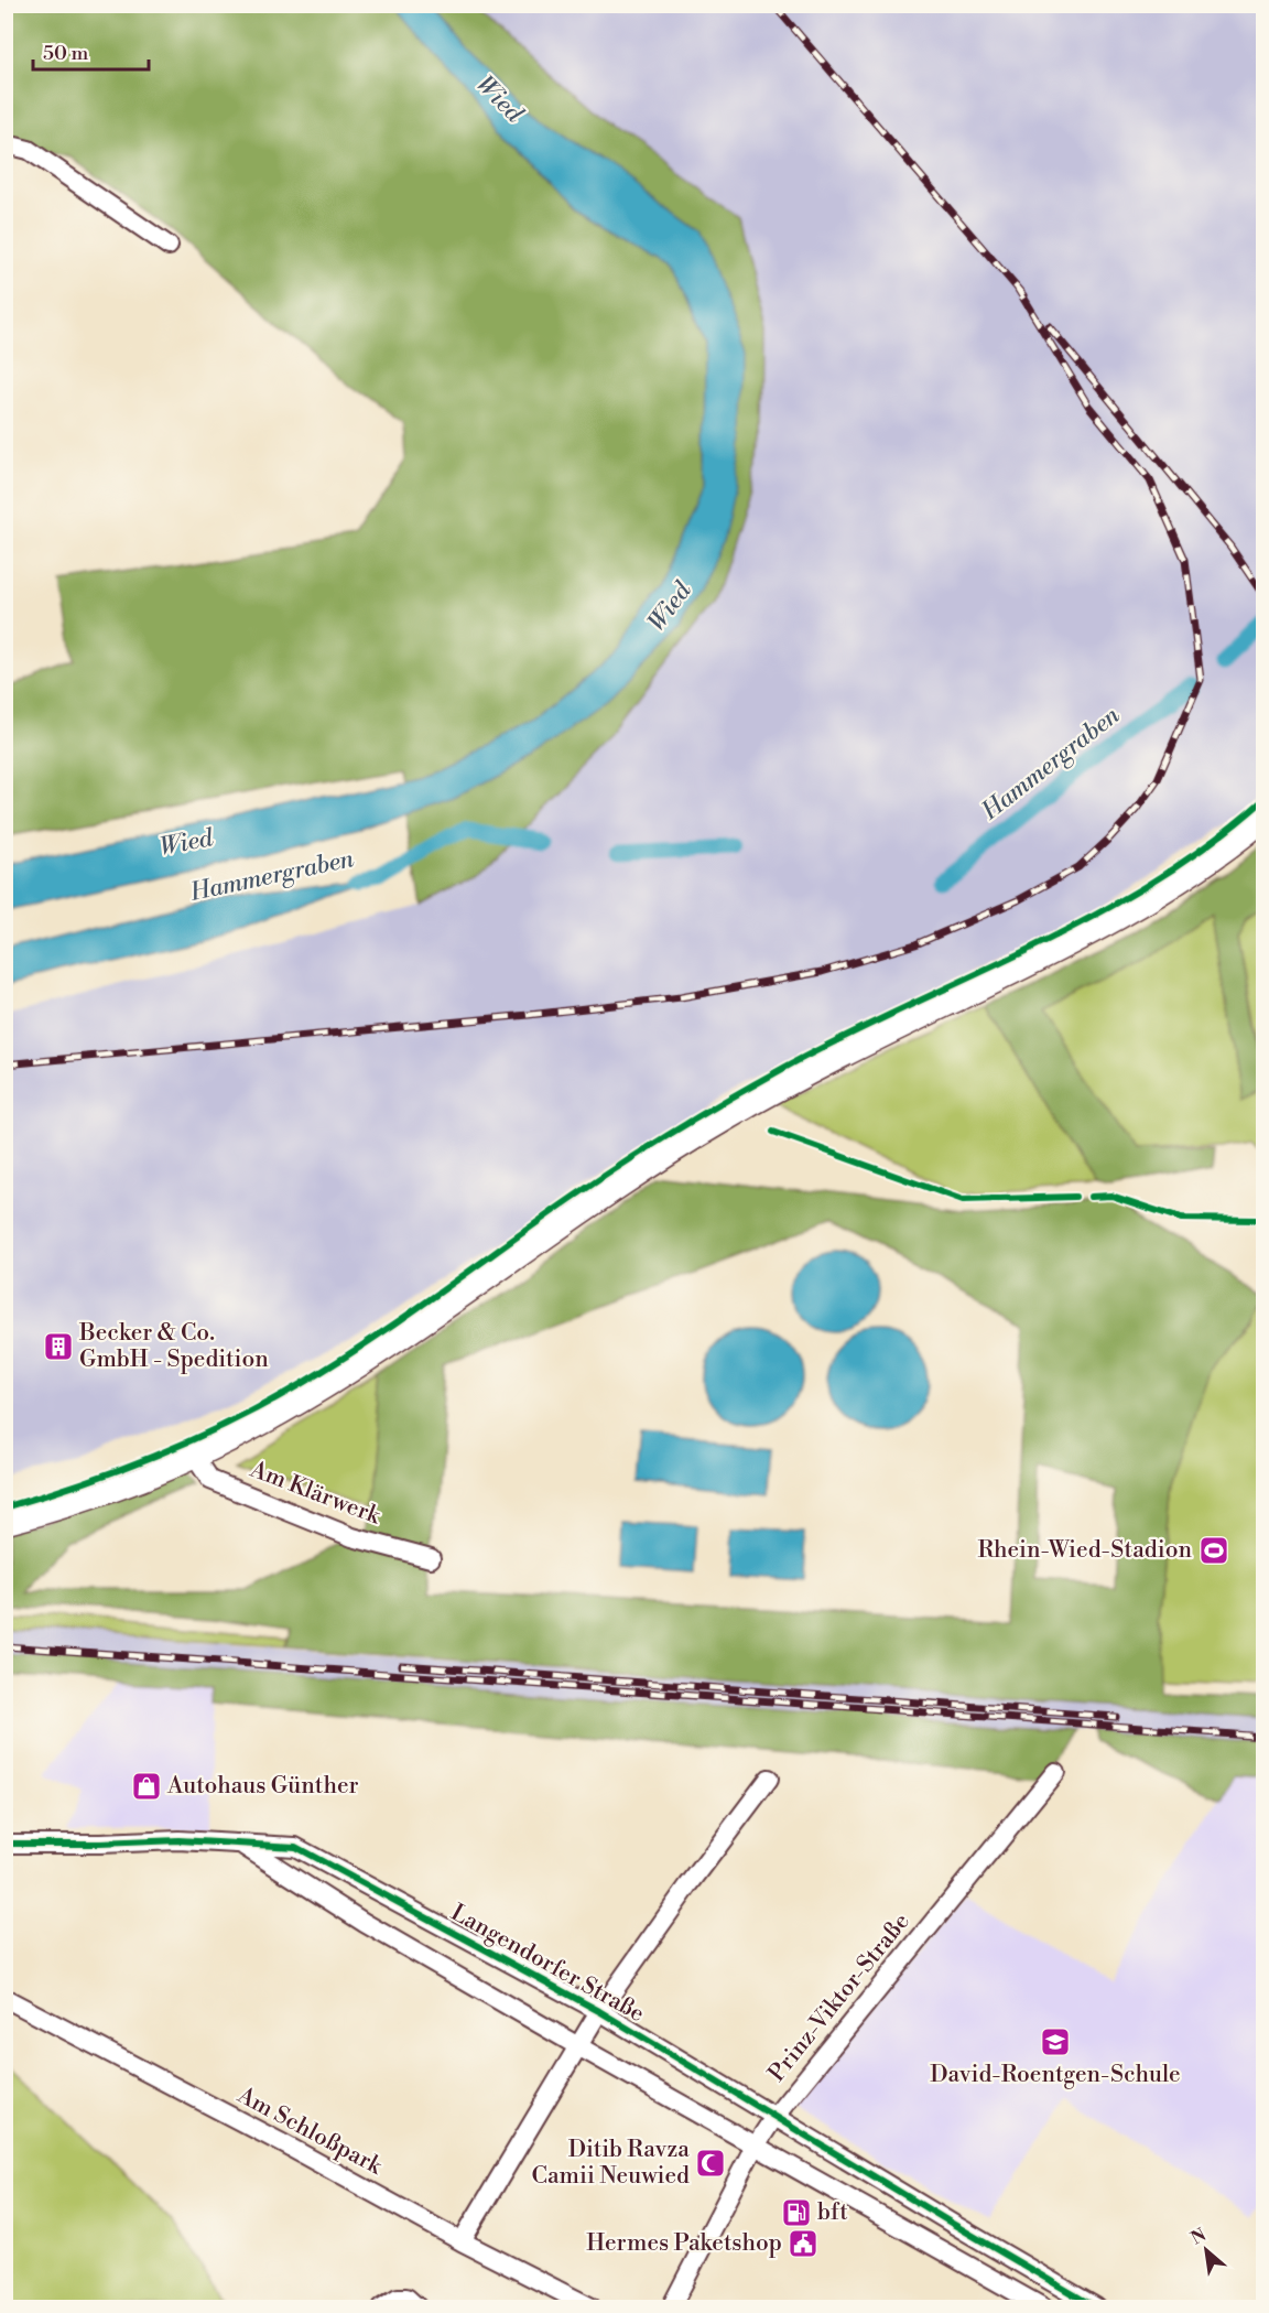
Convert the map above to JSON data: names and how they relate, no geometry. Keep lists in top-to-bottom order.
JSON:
{
  "streets": {
    "street": [
      "Am Klärwerk",
      "Langendorfer Straße",
      "Prinz-Viktor-Straße",
      "Am Schloßpark"
    ]
  },
  "crossings": [
    ["Langendorfer Straße", "Prinz-Viktor-Straße"]
  ],
  "water": ["Wied", "Hammergraben"],
  "places": {
    "building": ["Becker & Co. GmbH - Spedition"],
    "sports": ["Rhein-Wied-Stadion"],
    "shop": ["Autohaus Günther"],
    "school or university": ["David-Roentgen-Schule"],
    "mosque": ["Ditib Ravza Camii Neuwied"],
    "fuel station": ["bft"],
    "public building": ["Hermes Paketshop"]
  },
  "scale_bar": "50 m",
  "north": "top left"
}
